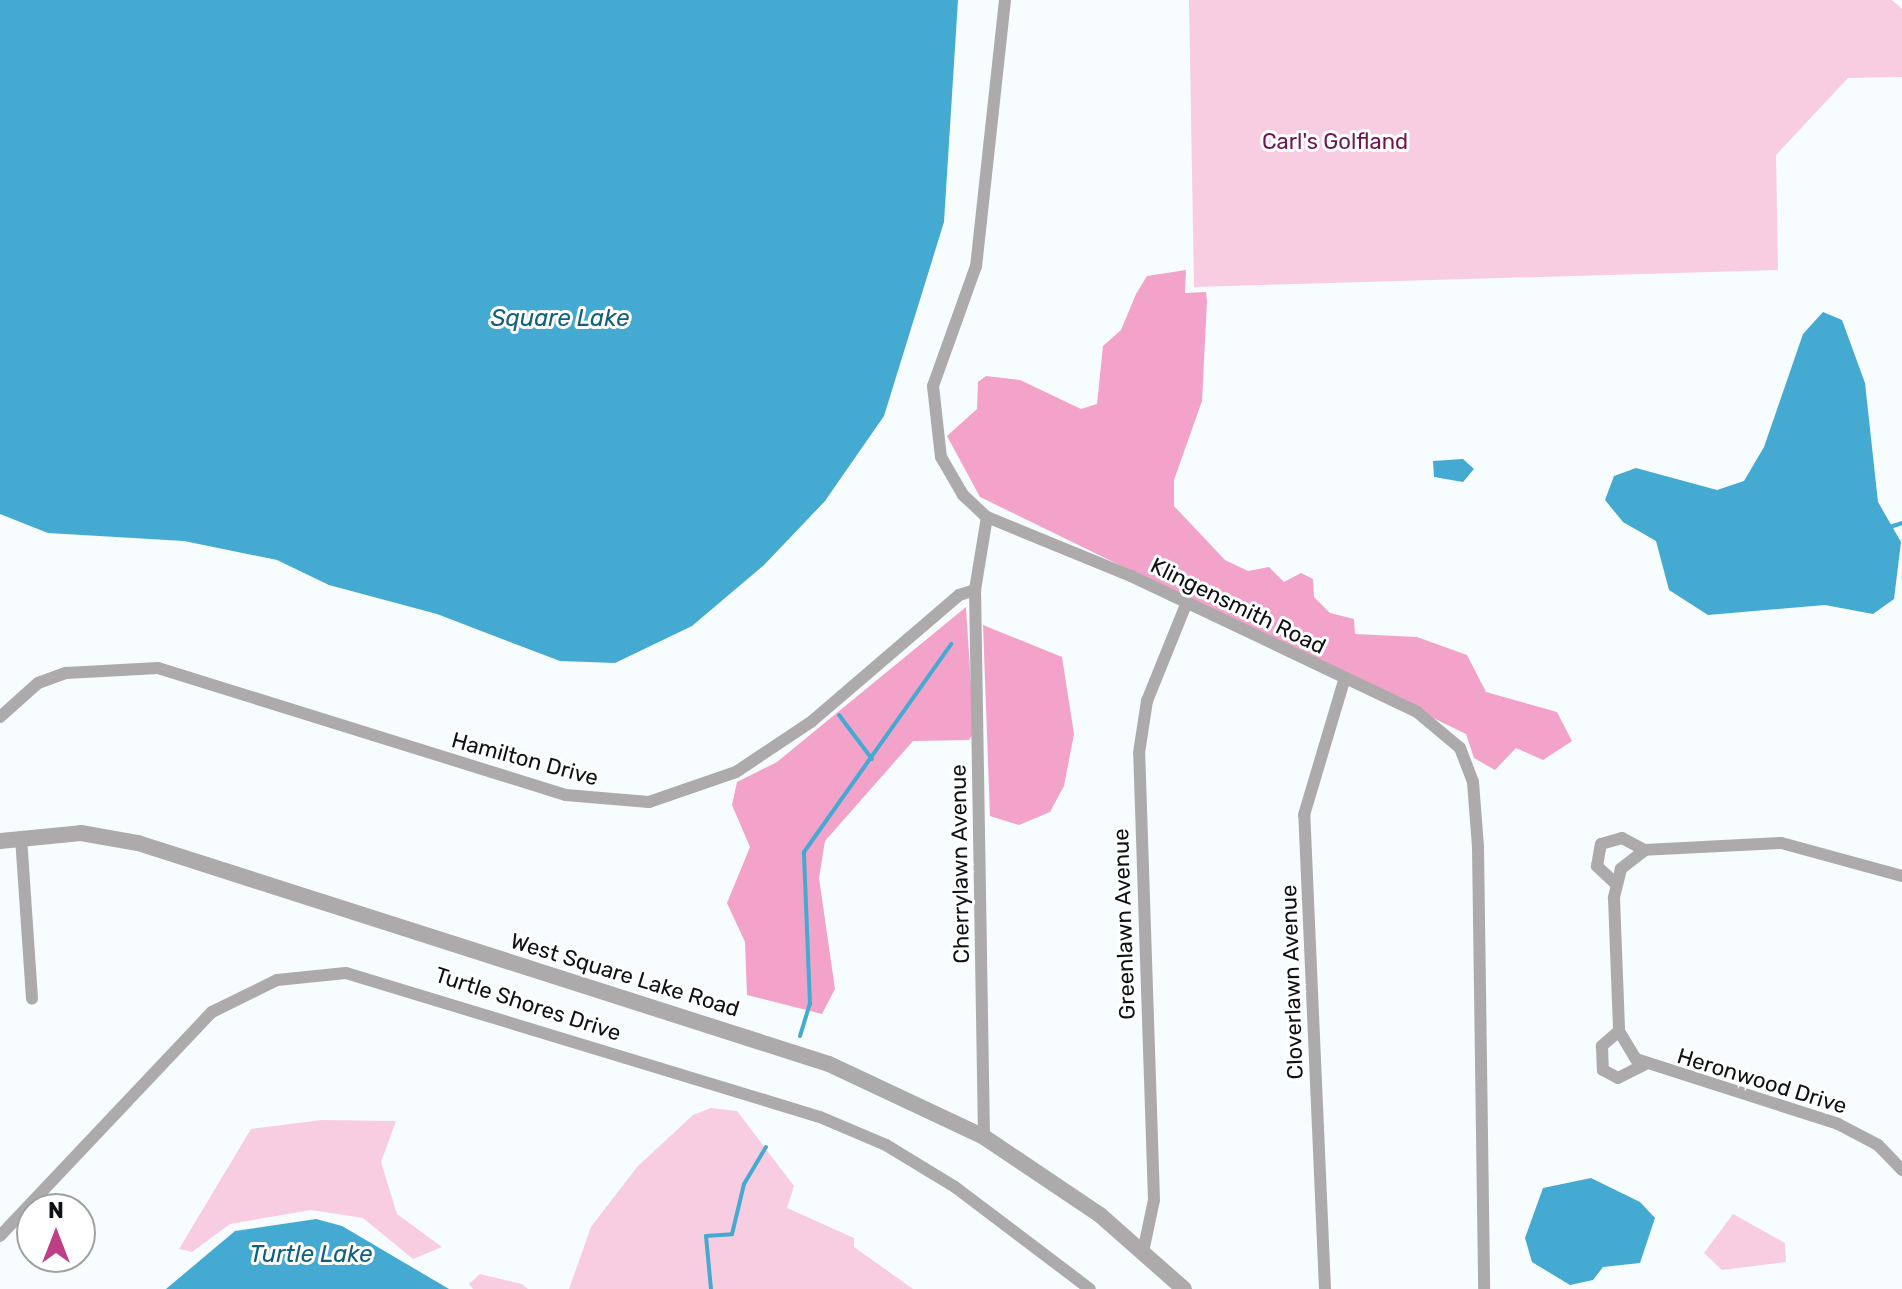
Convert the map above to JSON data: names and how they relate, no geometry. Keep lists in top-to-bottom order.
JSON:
{
  "streets": {
    "street": [
      "Klingensmith Road",
      "Hamilton Drive",
      "Cherrylawn Avenue",
      "Greenlawn Avenue",
      "West Square Lake Road",
      "Cloverlawn Avenue",
      "Turtle Shores Drive",
      "Heronwood Drive"
    ]
  },
  "crossings": [
    ["Klingensmith Road", "Greenlawn Avenue"],
    ["Klingensmith Road", "Cloverlawn Avenue"],
    ["Hamilton Drive", "Cherrylawn Avenue"],
    ["Cherrylawn Avenue", "West Square Lake Road"],
    ["Greenlawn Avenue", "West Square Lake Road"]
  ],
  "water": ["Square Lake", "Turtle Lake"],
  "parks": ["Carl's Golfland"],
  "north": "top"
}
